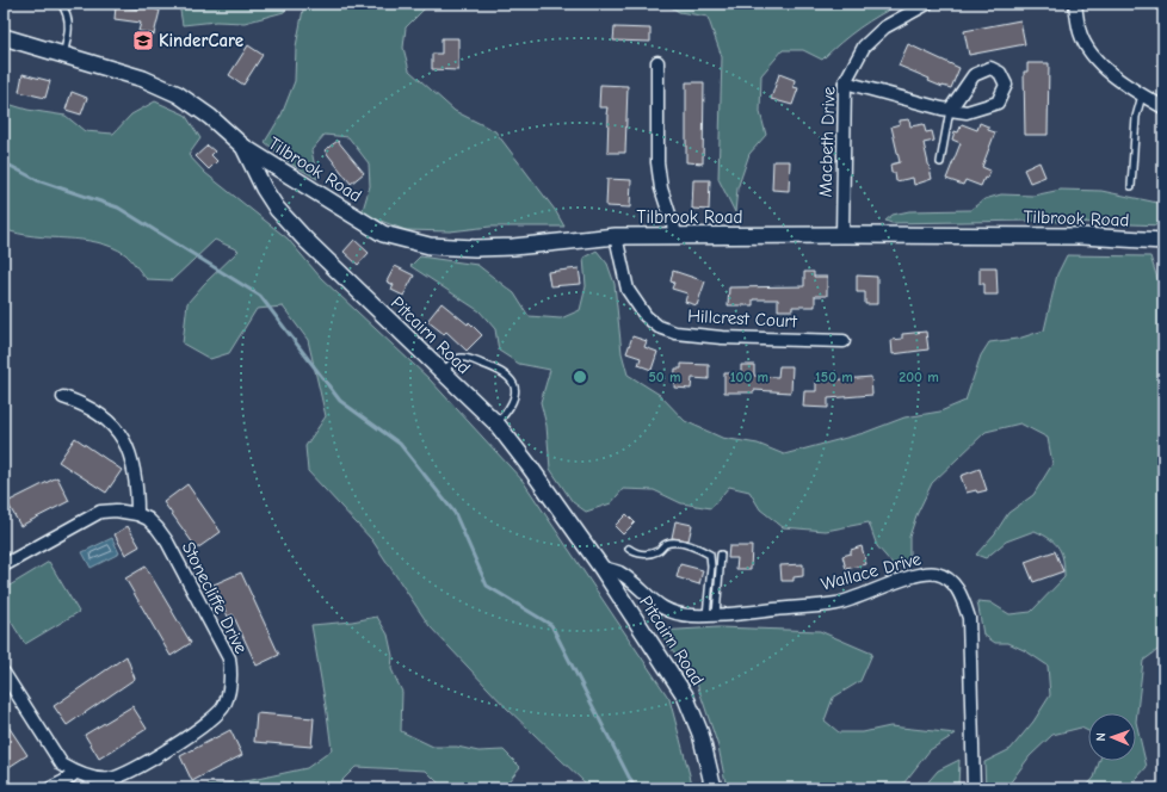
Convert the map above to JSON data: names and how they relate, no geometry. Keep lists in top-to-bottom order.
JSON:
{
  "streets": {
    "street": [
      "Macbeth Drive",
      "Tilbrook Road",
      "Hillcrest Court",
      "Pitcairn Road",
      "Wallace Drive",
      "Stonecliffe Drive"
    ]
  },
  "crossings": [
    ["Macbeth Drive", "Tilbrook Road"],
    ["Tilbrook Road", "Hillcrest Court"],
    ["Tilbrook Road", "Pitcairn Road"],
    ["Pitcairn Road", "Wallace Drive"]
  ],
  "places": {
    "school or university": ["KinderCare"]
  },
  "north": "left",
  "rings": [
    "50 m",
    "100 m",
    "150 m",
    "200 m"
  ]
}
